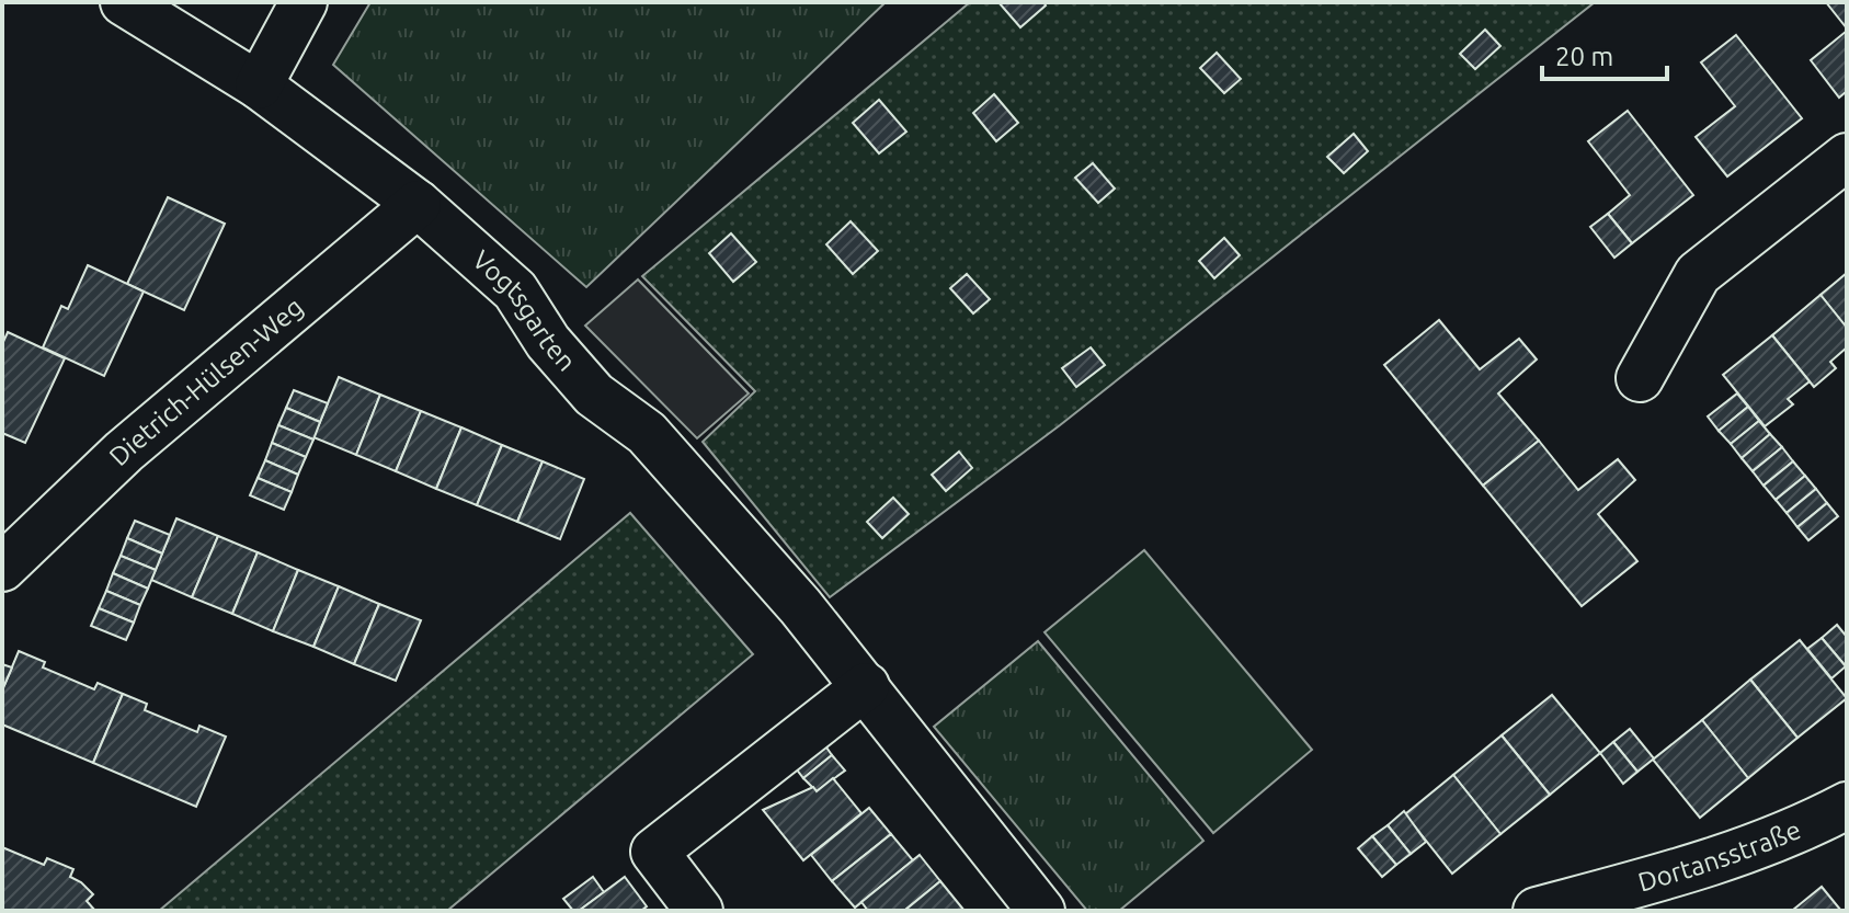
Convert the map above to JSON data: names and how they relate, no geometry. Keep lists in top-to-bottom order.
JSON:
{
  "streets": {
    "street": ["Vogtsgarten", "Dietrich-Hülsen-Weg", "Dortansstraße"]
  },
  "crossings": [
    ["Vogtsgarten", "Dietrich-Hülsen-Weg"]
  ],
  "scale_bar": "20 m"
}
